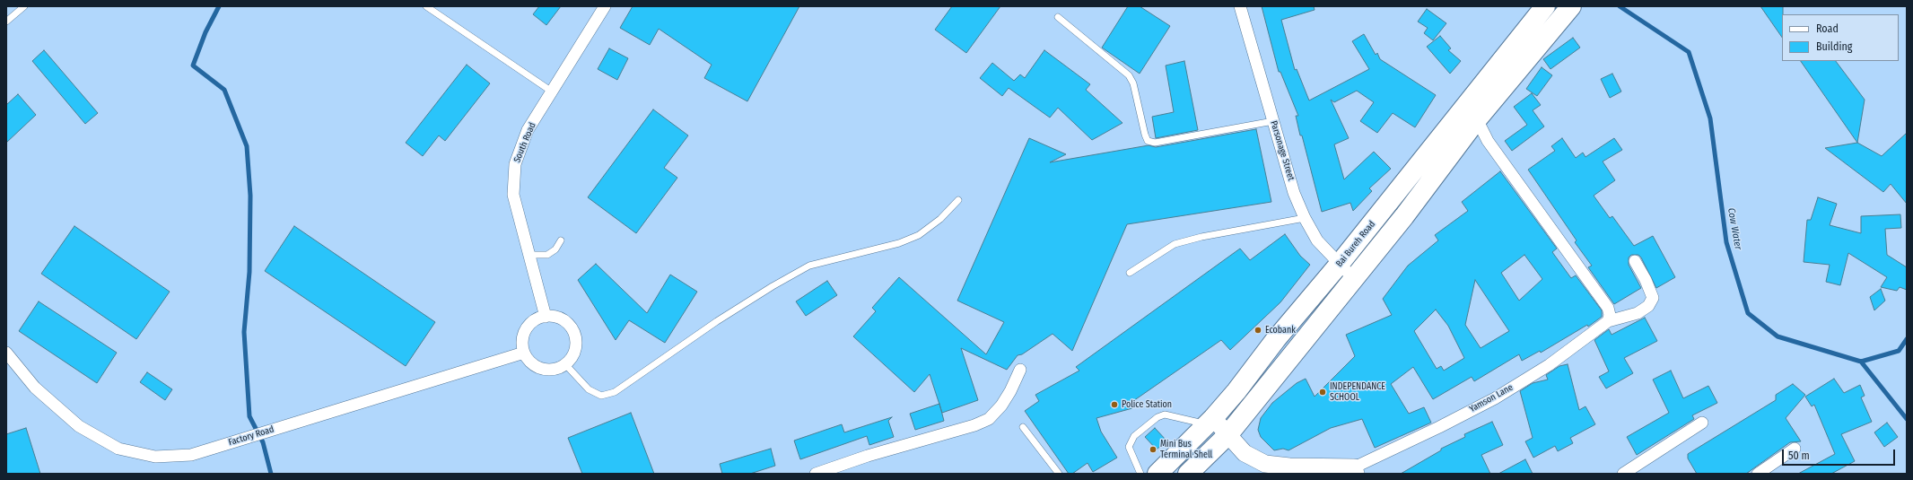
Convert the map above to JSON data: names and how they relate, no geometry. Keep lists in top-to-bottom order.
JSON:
{
  "streets": {
    "highway": ["Bai Bureh Road"],
    "street": [
      "South Road",
      "Parsonage Street",
      "Yamson Lane",
      "Factory Road"
    ]
  },
  "crossings": [
    ["South Road", "Factory Road"],
    ["Parsonage Street", "Bai Bureh Road"]
  ],
  "water": ["Cow Water"],
  "places": [
    "Ecobank",
    "INDEPENDANCE SCHOOL",
    "Police Station",
    "Mini Bus Terminal Shell"
  ],
  "legend": ["Road", "Building"],
  "scale_bar": "50 m"
}
